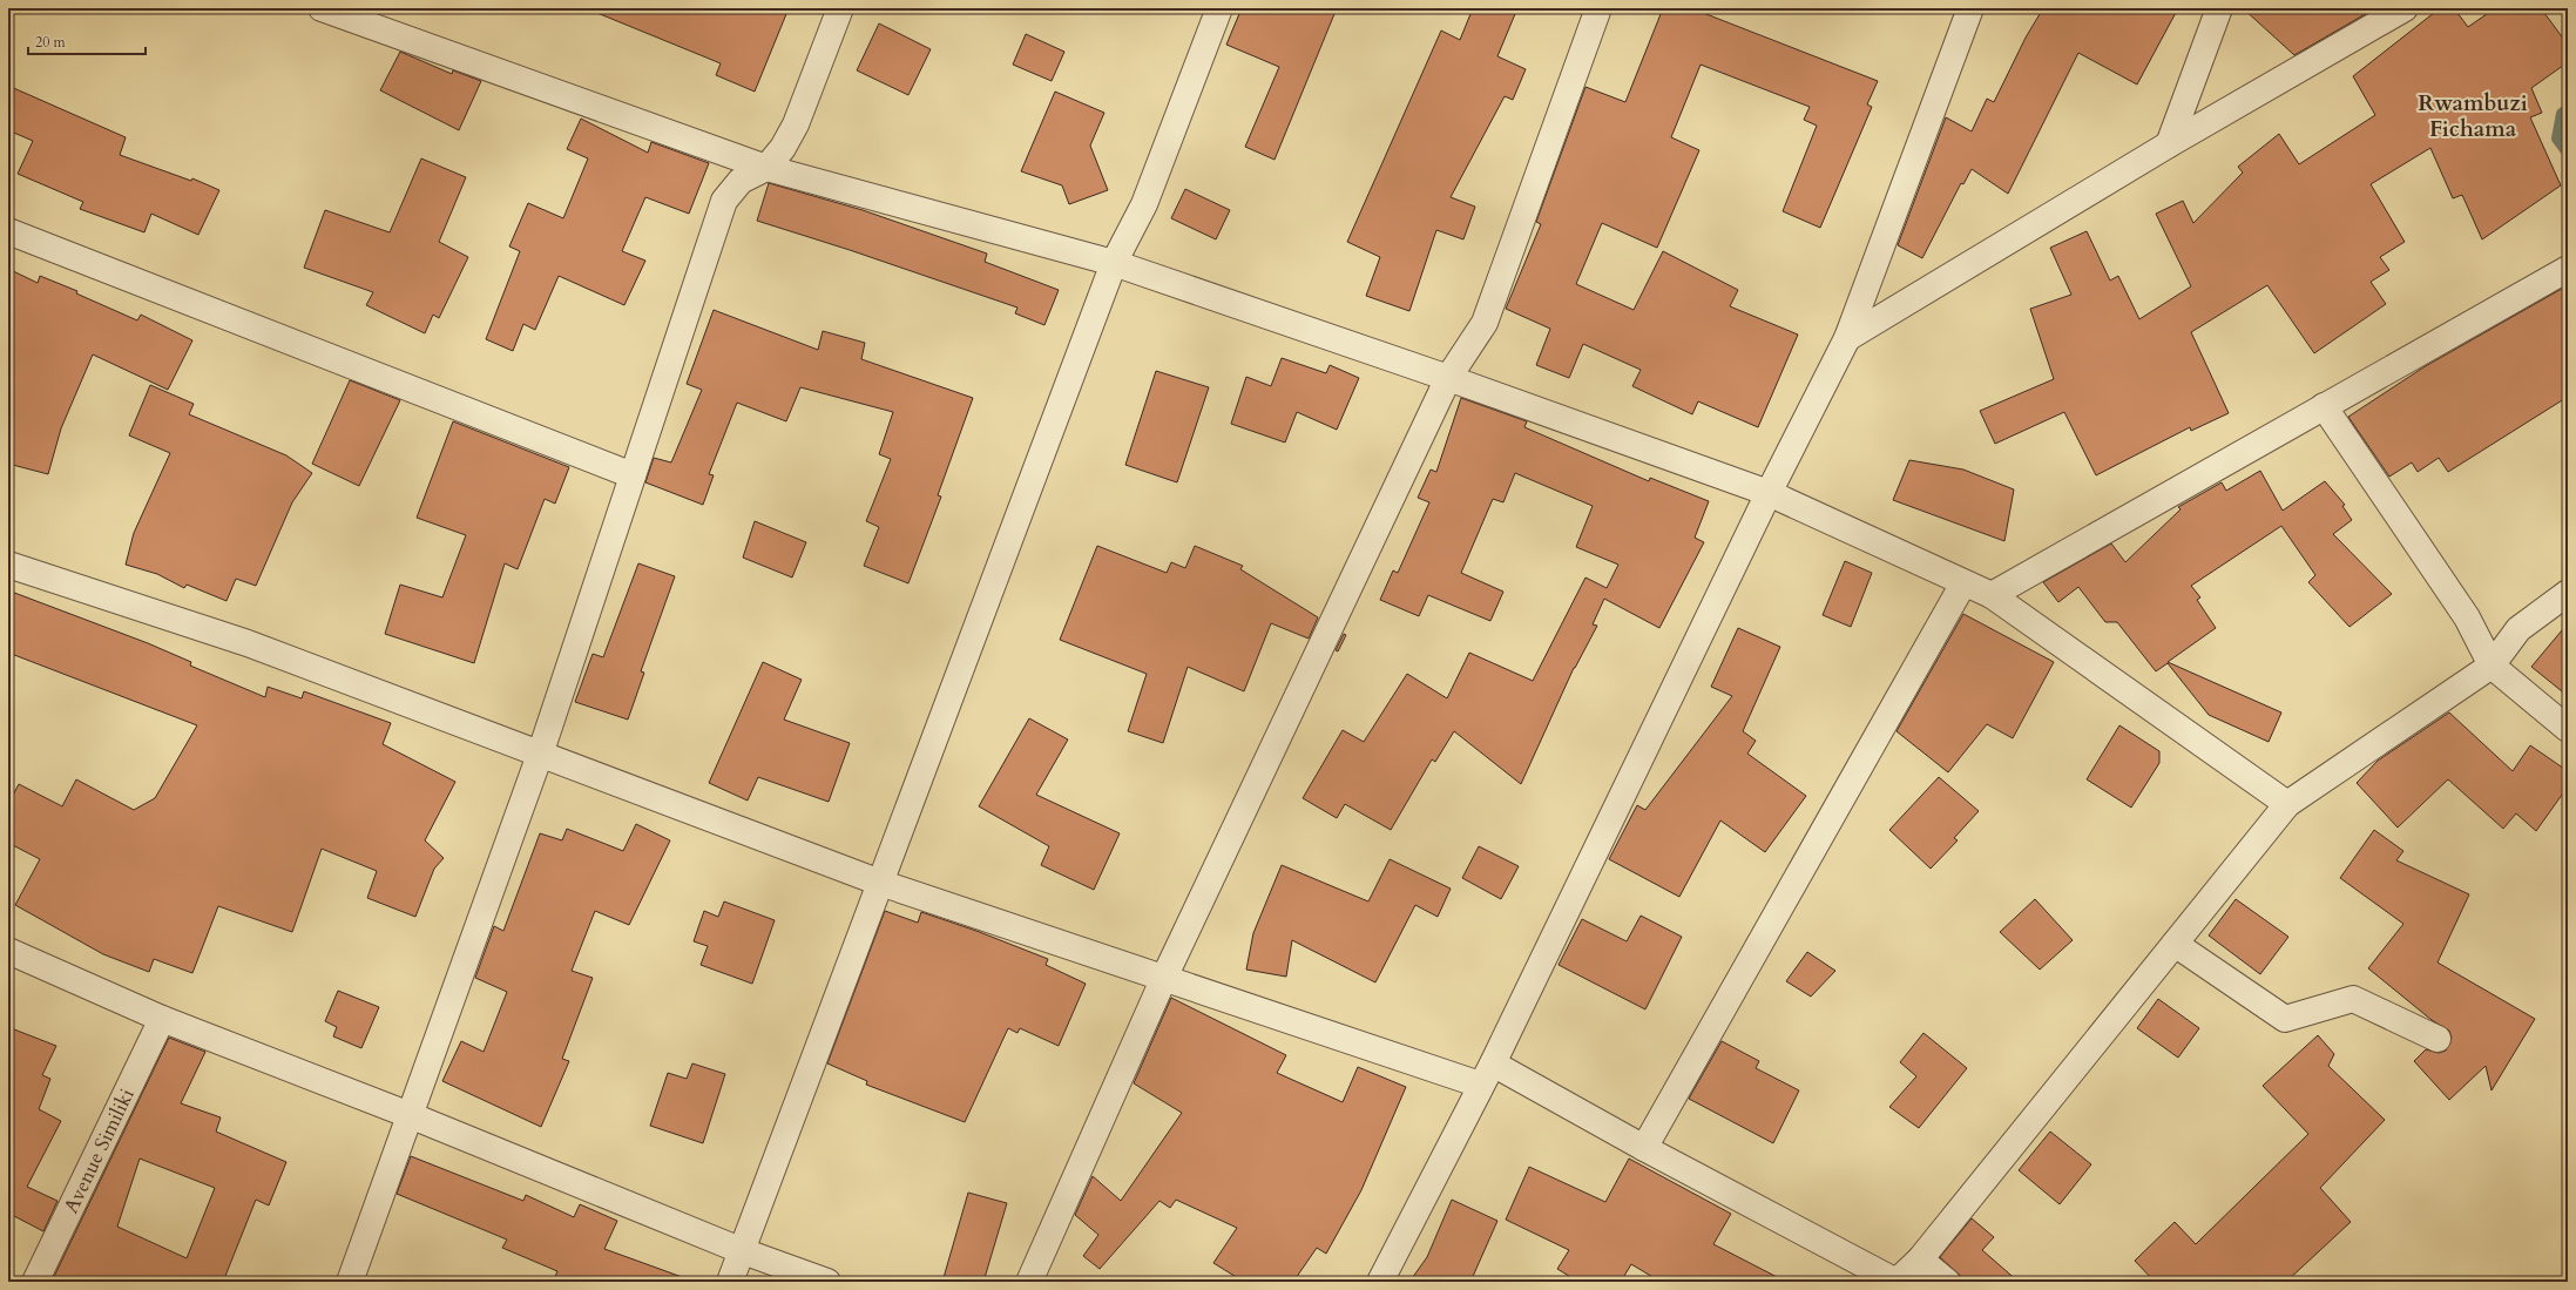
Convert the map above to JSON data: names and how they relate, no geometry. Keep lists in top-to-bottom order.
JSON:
{
  "streets": {
    "street": ["Avenue Similiki"]
  },
  "districts": ["Rwambuzi Fichama"],
  "scale_bar": "20 m"
}
